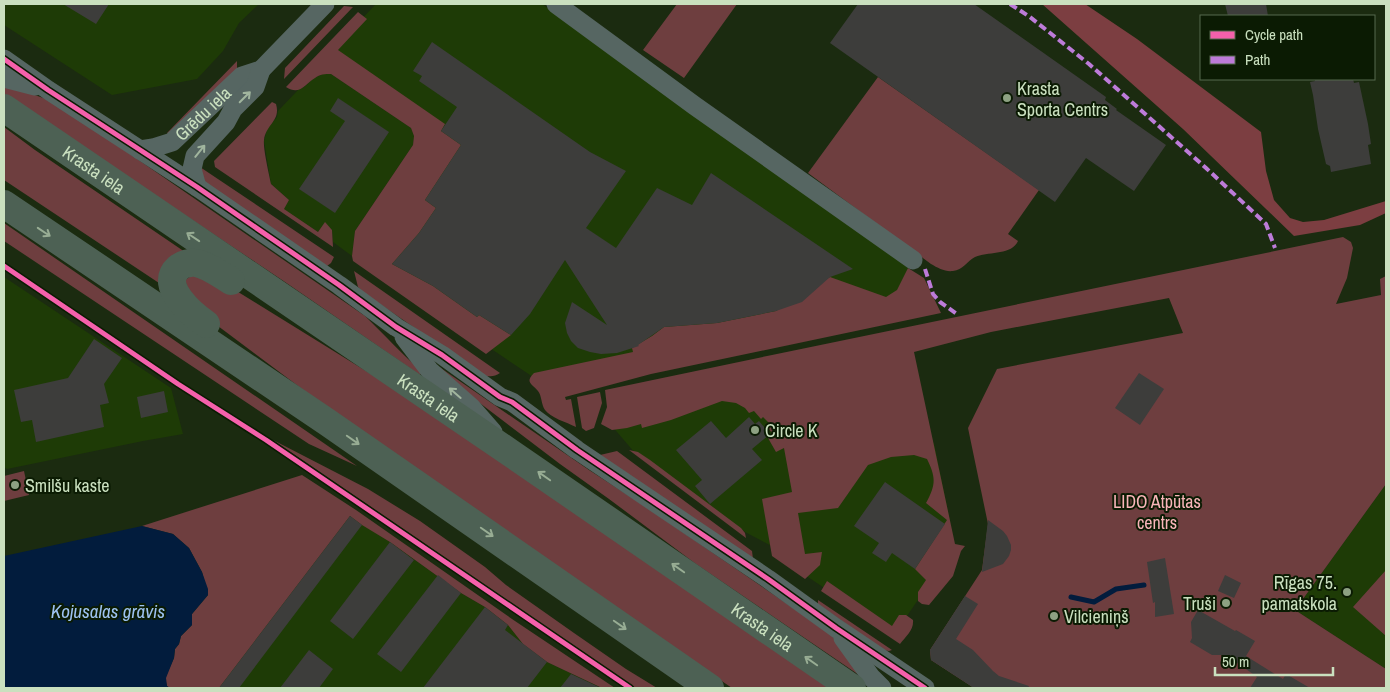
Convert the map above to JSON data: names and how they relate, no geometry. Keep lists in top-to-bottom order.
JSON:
{
  "streets": {
    "highway": ["Krasta iela"],
    "street": ["Grēdu iela"]
  },
  "water": ["Kojusalas grāvis"],
  "parks": ["LIDO Atpūtas centrs"],
  "places": [
    "Krasta Sporta Centrs",
    "Circle K",
    "Smilšu kaste",
    "Rīgas 75. pamatskola",
    "Truši",
    "Vilcieniņš"
  ],
  "legend": ["Cycle path", "Path"],
  "scale_bar": "50 m"
}
